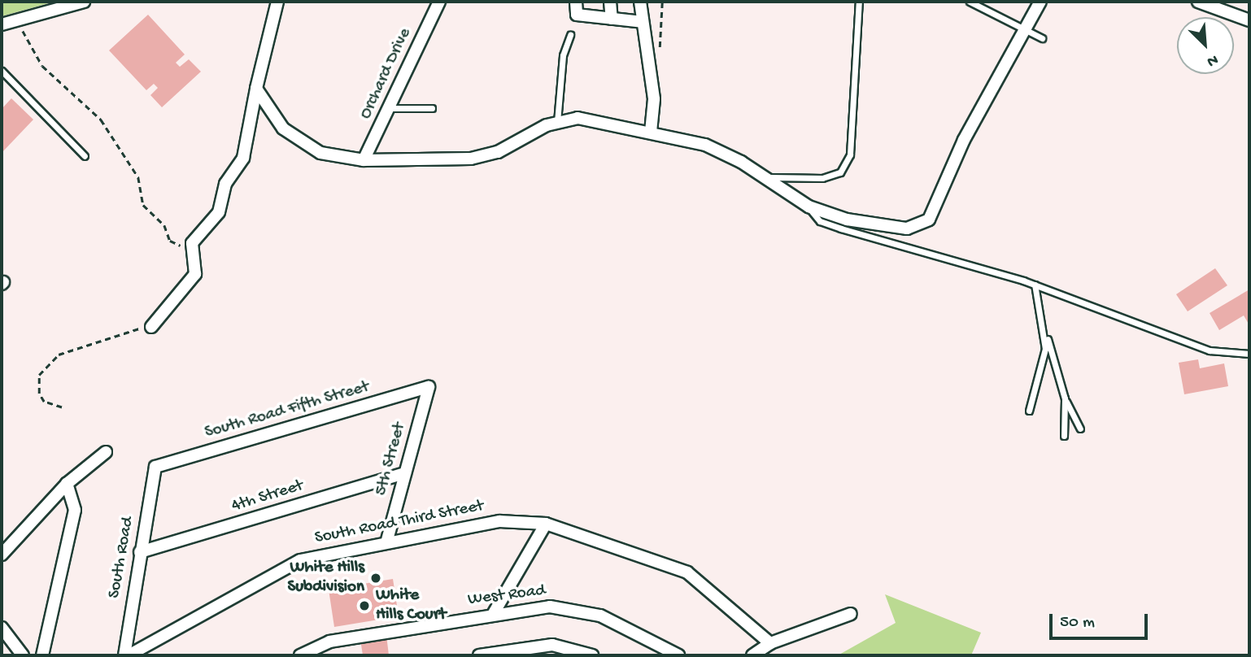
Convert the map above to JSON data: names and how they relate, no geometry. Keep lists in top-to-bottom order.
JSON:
{
  "streets": {
    "street": [
      "Orchard Drive",
      "South Road Fifth Street",
      "5th Street",
      "4th Street",
      "South Road Third Street",
      "South Road",
      "West Road"
    ]
  },
  "crossings": [
    ["South Road Fifth Street", "5th Street"],
    ["South Road Fifth Street", "South Road"],
    ["5th Street", "4th Street"],
    ["5th Street", "South Road Third Street"],
    ["4th Street", "South Road"],
    ["South Road Third Street", "South Road"]
  ],
  "places": ["White Hills Subdivision", "White Hills Court"],
  "scale_bar": "50 m",
  "north": "bottom right"
}
